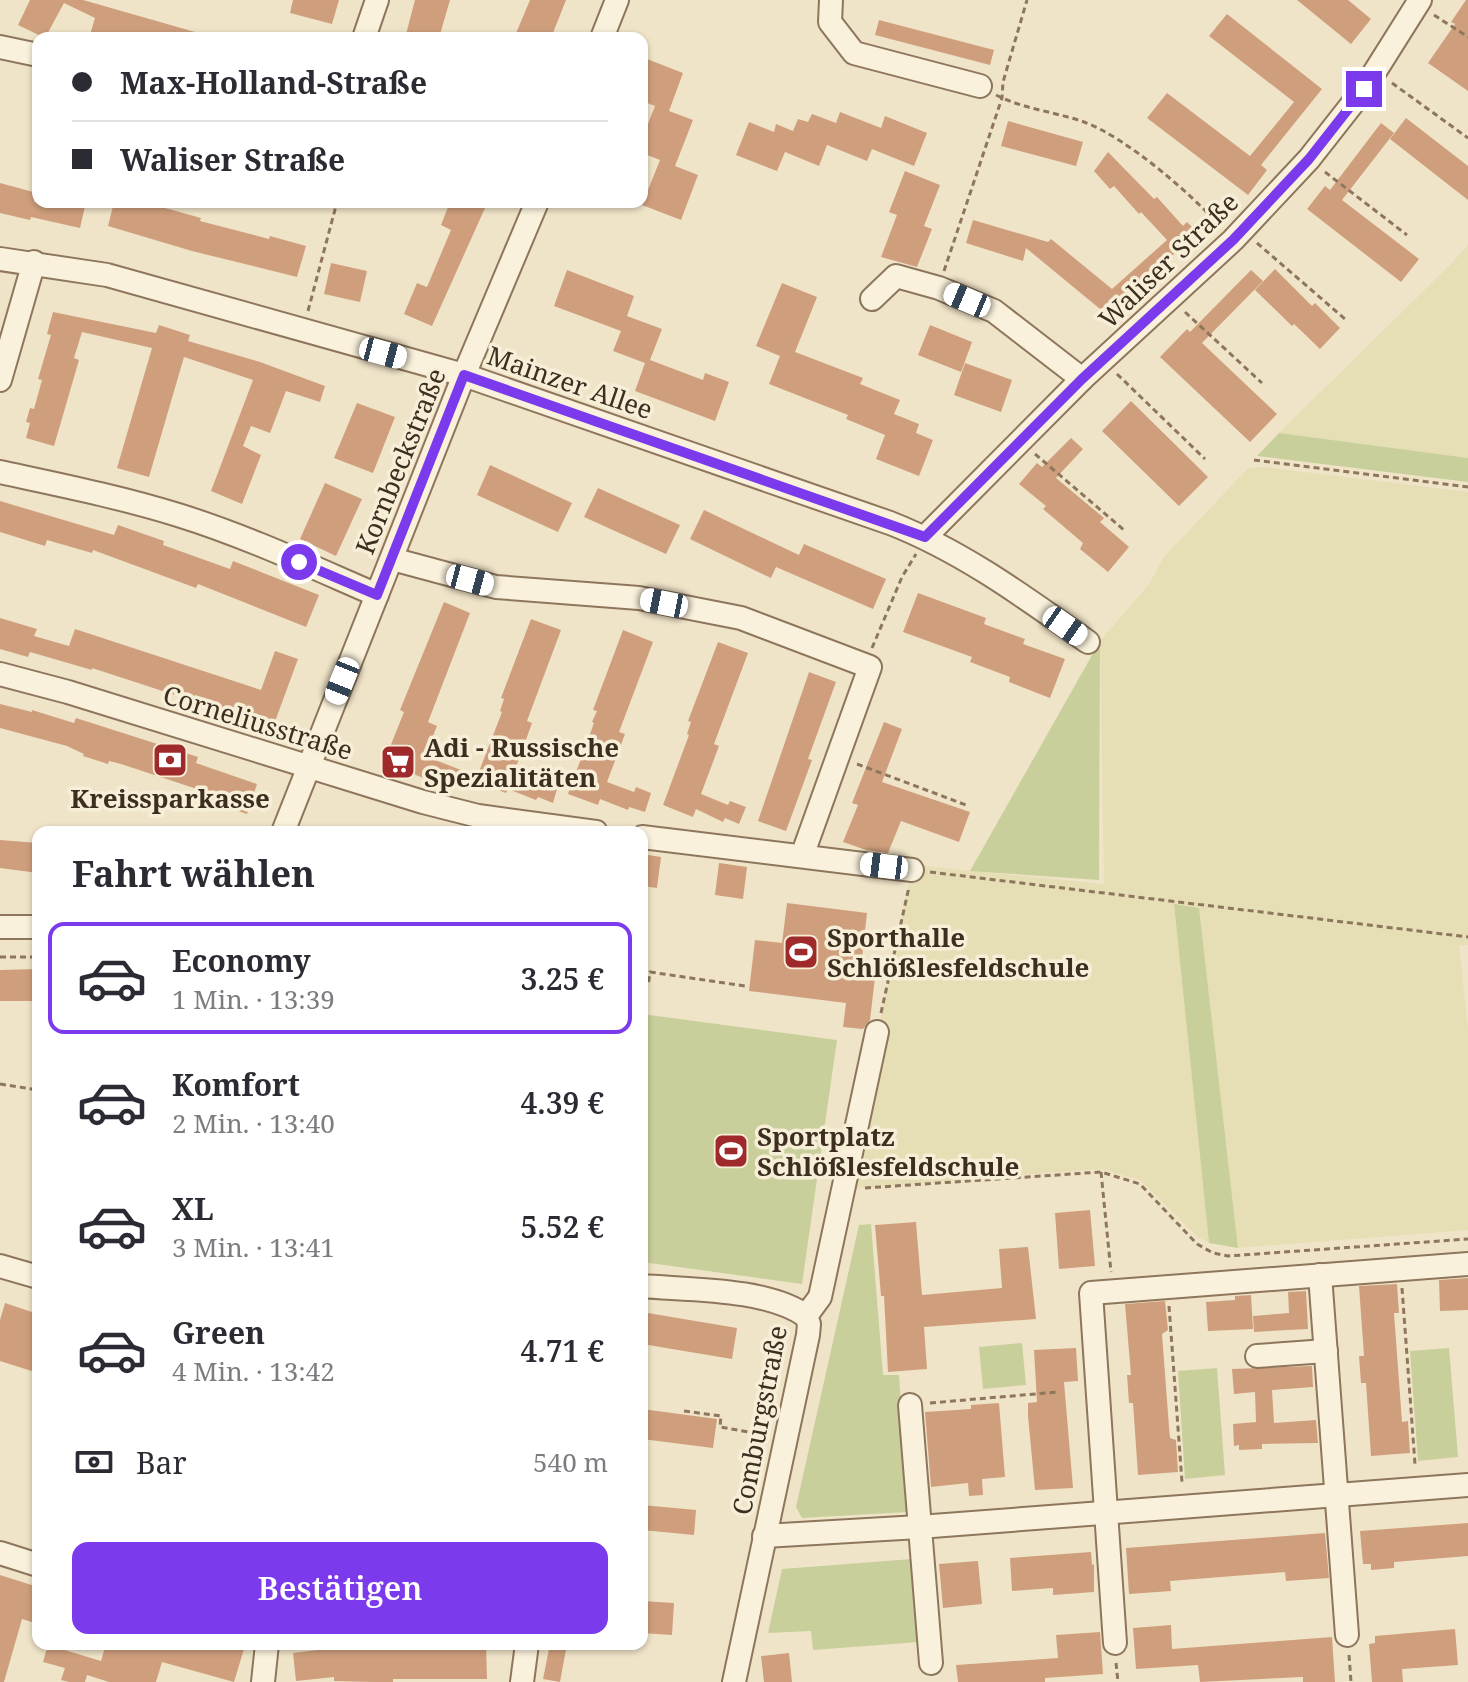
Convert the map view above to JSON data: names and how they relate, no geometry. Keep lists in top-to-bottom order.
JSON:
{
  "streets": {
    "street": [
      "Waliser Straße",
      "Mainzer Allee",
      "Kornbeckstraße",
      "Corneliusstraße",
      "Comburgstraße"
    ]
  },
  "crossings": [
    ["Waliser Straße", "Mainzer Allee"],
    ["Mainzer Allee", "Kornbeckstraße"],
    ["Kornbeckstraße", "Corneliusstraße"]
  ],
  "places": {
    "bank": ["Kreissparkasse"],
    "supermarket": ["Adi - Russische Spezialitäten"],
    "sports": ["Sporthalle Schlößlesfeldschule", "Sportplatz Schlößlesfeldschule"]
  },
  "page": {
    "banner": ["Max-Holland-Straße", "Waliser Straße"],
    "heading": "Fahrt wählen",
    "list": [
      {
        "name": "Economy",
        "note": "1 Min. · 13:39",
        "value": "3.25 €"
      },
      {
        "name": "Komfort",
        "note": "2 Min. · 13:40",
        "value": "4.39 €"
      },
      {
        "name": "XL",
        "note": "3 Min. · 13:41",
        "value": "5.52 €"
      },
      {
        "name": "Green",
        "note": "4 Min. · 13:42",
        "value": "4.71 €"
      }
    ],
    "pay": ["Bar", "540 m"],
    "buttons": "Bestätigen"
  }
}
